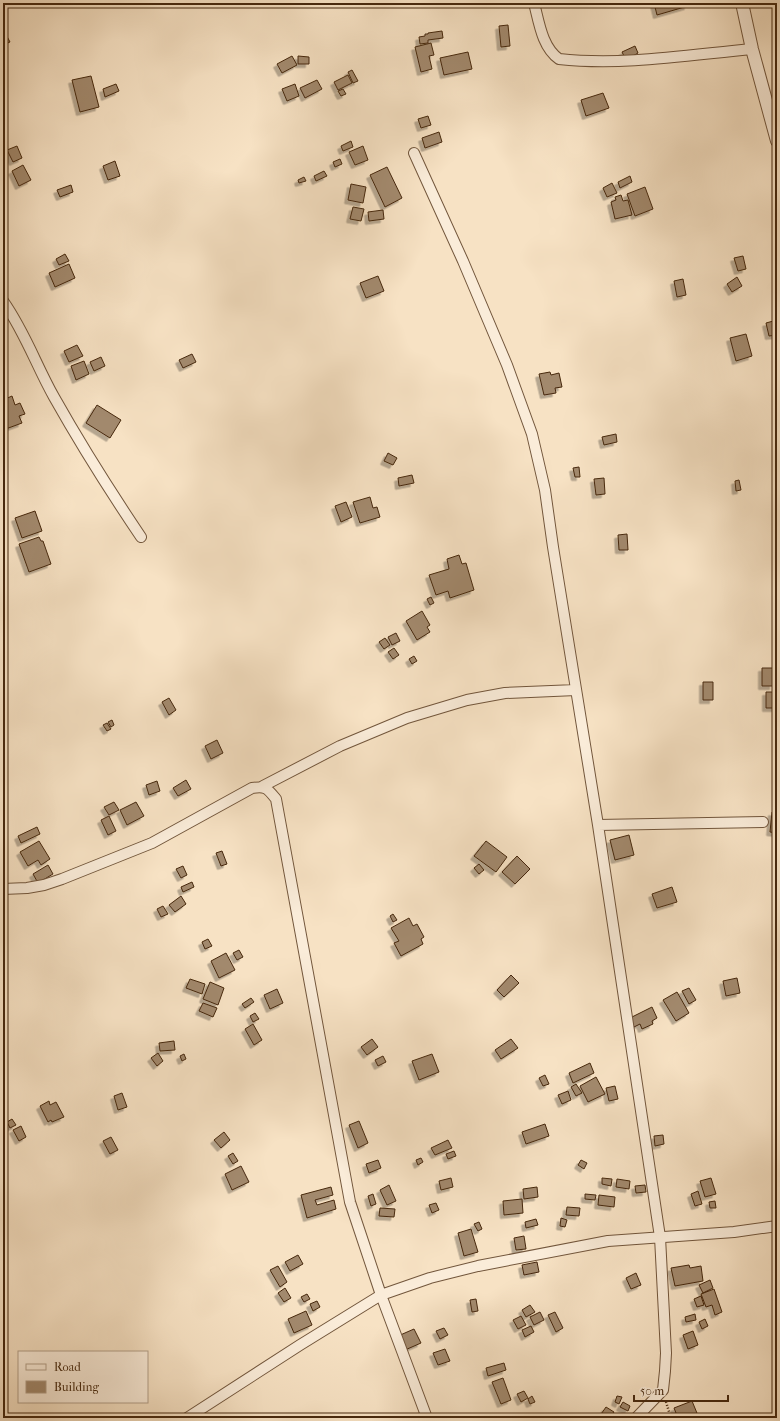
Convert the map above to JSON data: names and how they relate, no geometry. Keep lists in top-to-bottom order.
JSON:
{
  "legend": ["Road", "Building"],
  "scale_bar": "50 m"
}
